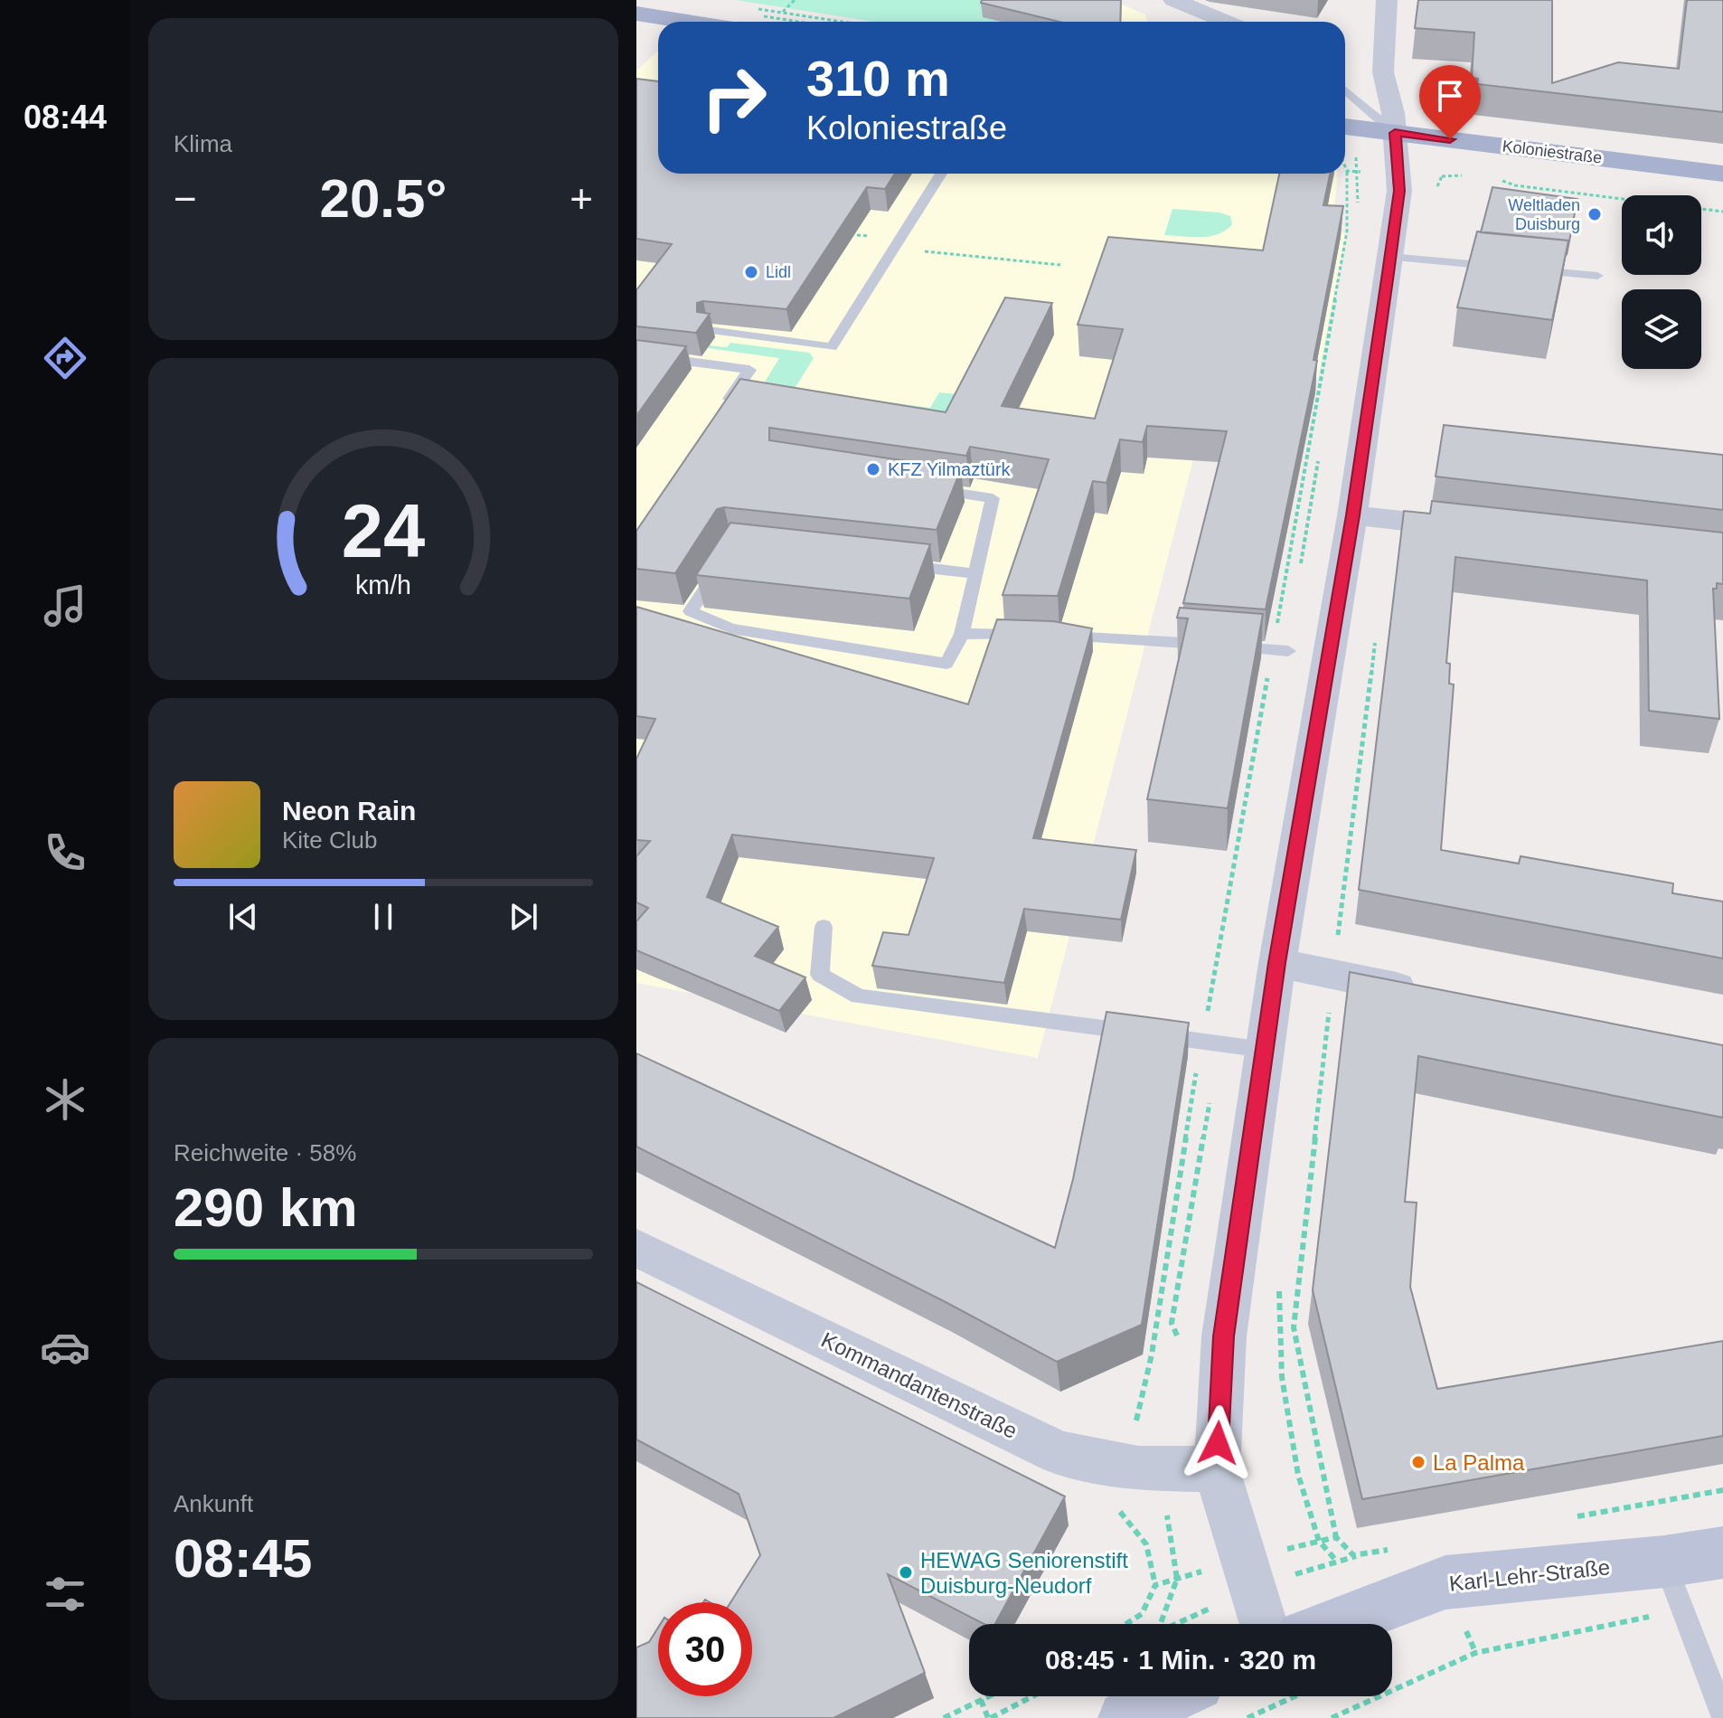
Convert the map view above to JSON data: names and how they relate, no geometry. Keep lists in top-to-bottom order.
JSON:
{
  "streets": {
    "main road": ["Koloniestraße", "Karl-Lehr-Straße"],
    "street": ["Kommandantenstraße"]
  },
  "places": [
    "Weltladen Duisburg",
    "Lidl",
    "KFZ Yilmaztürk",
    "La Palma",
    "HEWAG Seniorenstift Duisburg-Neudorf"
  ],
  "page": {
    "tabs": "08:44",
    "tile": [
      "Klima",
      ["Reichweite · 58%", "290 km"],
      ["Ankunft", "08:45"]
    ],
    "turn": ["310 m", "Koloniestraße"],
    "heat": ["−", "20.5°", "+"],
    "song": ["Neon Rain", "Kite Club"],
    "limit": "30",
    "trip": "08:45 · 1 Min. · 320 m",
    "gauge": ["24", "km/h"]
  }
}
